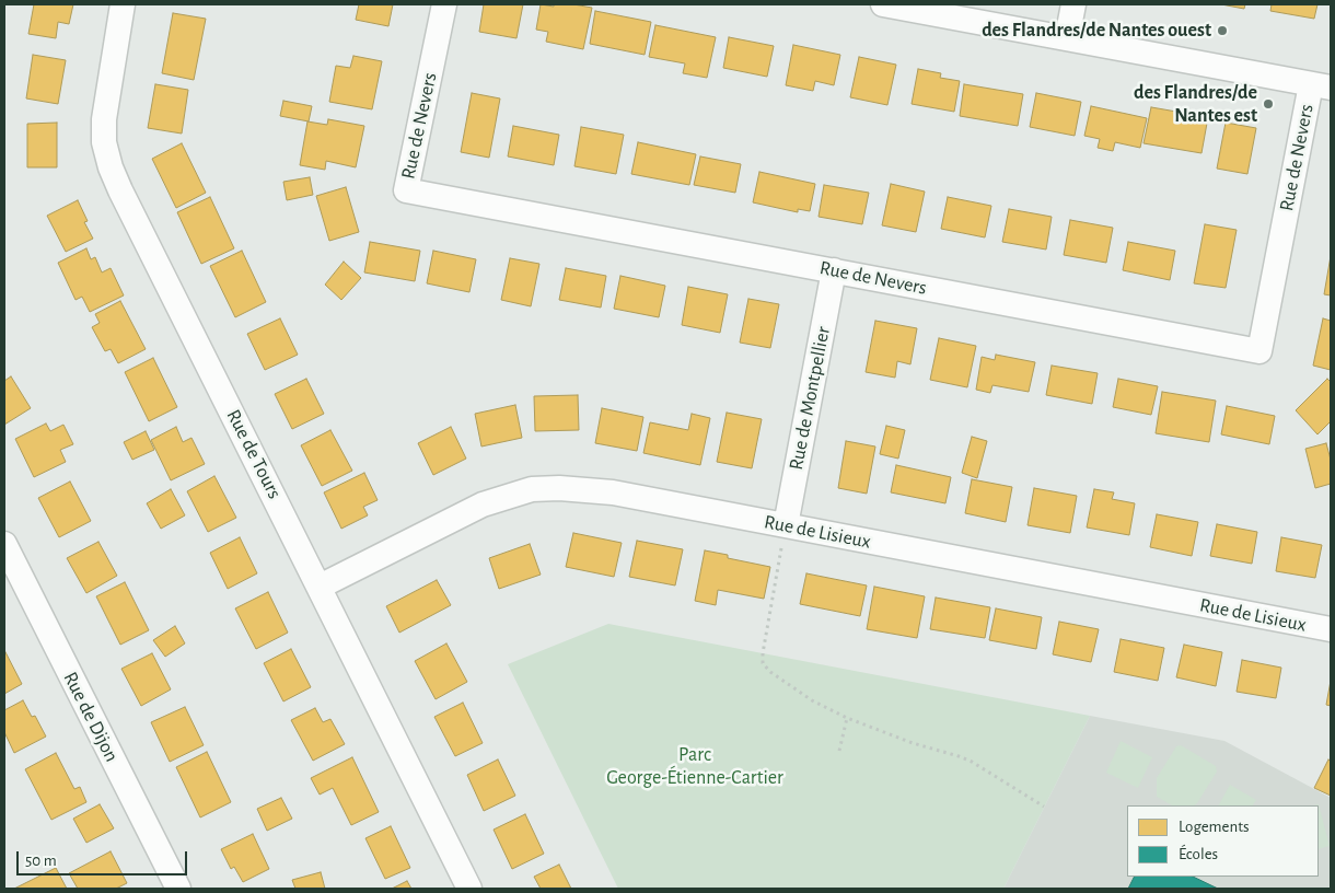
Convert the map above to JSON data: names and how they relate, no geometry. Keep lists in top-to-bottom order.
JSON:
{
  "streets": {
    "street": [
      "Rue de Nevers",
      "Rue de Montpellier",
      "Rue de Tours",
      "Rue de Lisieux",
      "Rue de Dijon"
    ]
  },
  "crossings": [
    ["Rue de Nevers", "Rue de Montpellier"],
    ["Rue de Montpellier", "Rue de Lisieux"],
    ["Rue de Tours", "Rue de Lisieux"]
  ],
  "parks": ["Parc George-Étienne-Cartier"],
  "places": ["des Flandres/de Nantes ouest", "des Flandres/de Nantes est"],
  "legend": ["Logements", "Écoles"],
  "scale_bar": "50 m"
}
